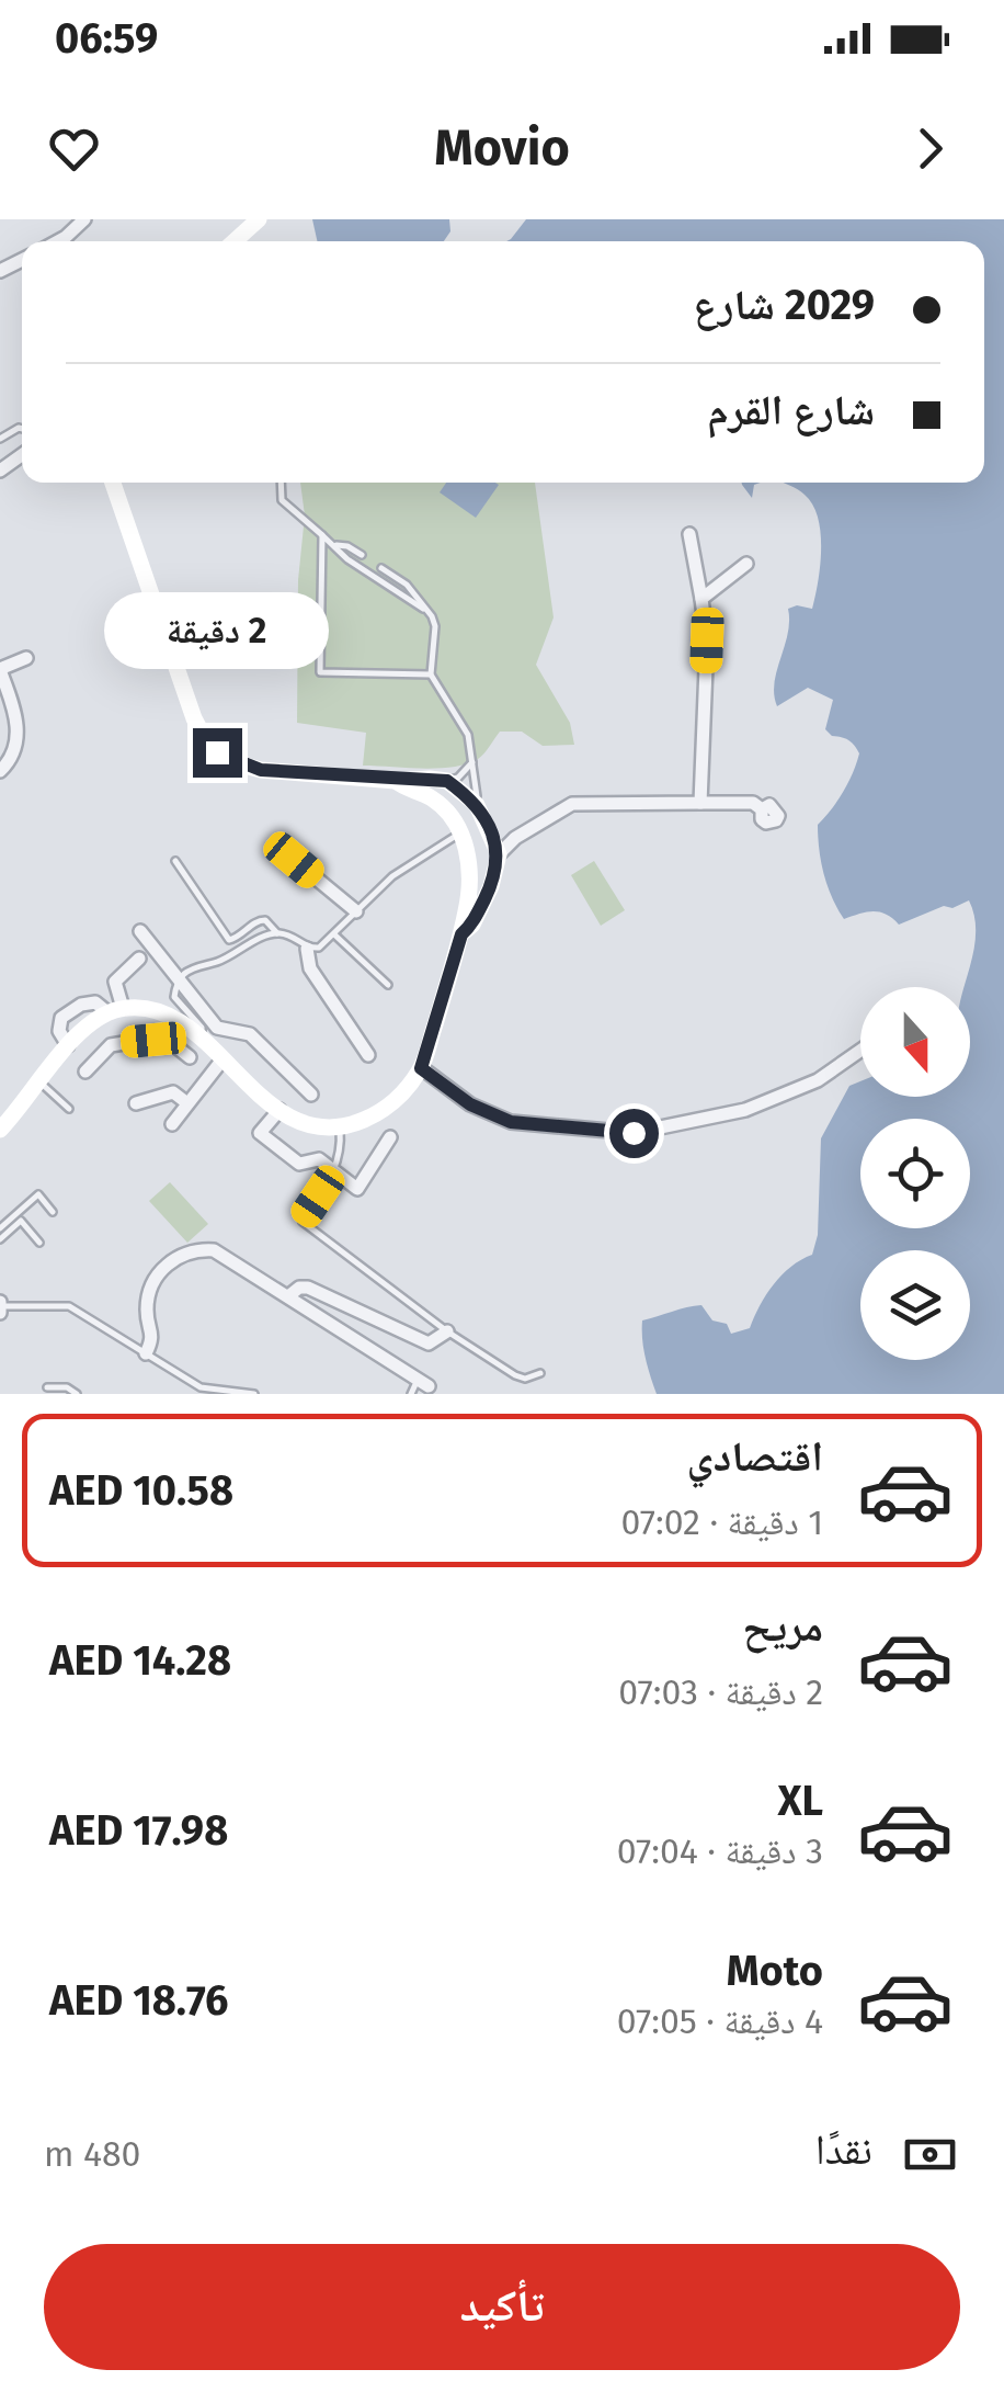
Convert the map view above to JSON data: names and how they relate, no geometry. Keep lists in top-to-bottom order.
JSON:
{
  "north": "bottom",
  "page": {
    "status": "06:59",
    "header": "Movio",
    "banner": ["2029 شارع", "شارع القرم"],
    "bubble": "2 دقيقة",
    "list": [
      {
        "name": "اقتصادي",
        "note": "1 دقيقة · 07:02",
        "value": "AED 10.58"
      },
      {
        "name": "مريح",
        "note": "2 دقيقة · 07:03",
        "value": "AED 14.28"
      },
      {
        "name": "XL",
        "note": "3 دقيقة · 07:04",
        "value": "AED 17.98"
      },
      {
        "name": "Moto",
        "note": "4 دقيقة · 07:05",
        "value": "AED 18.76"
      }
    ],
    "pay": ["نقدًا", "480 m"],
    "buttons": "تأكيد"
  }
}
